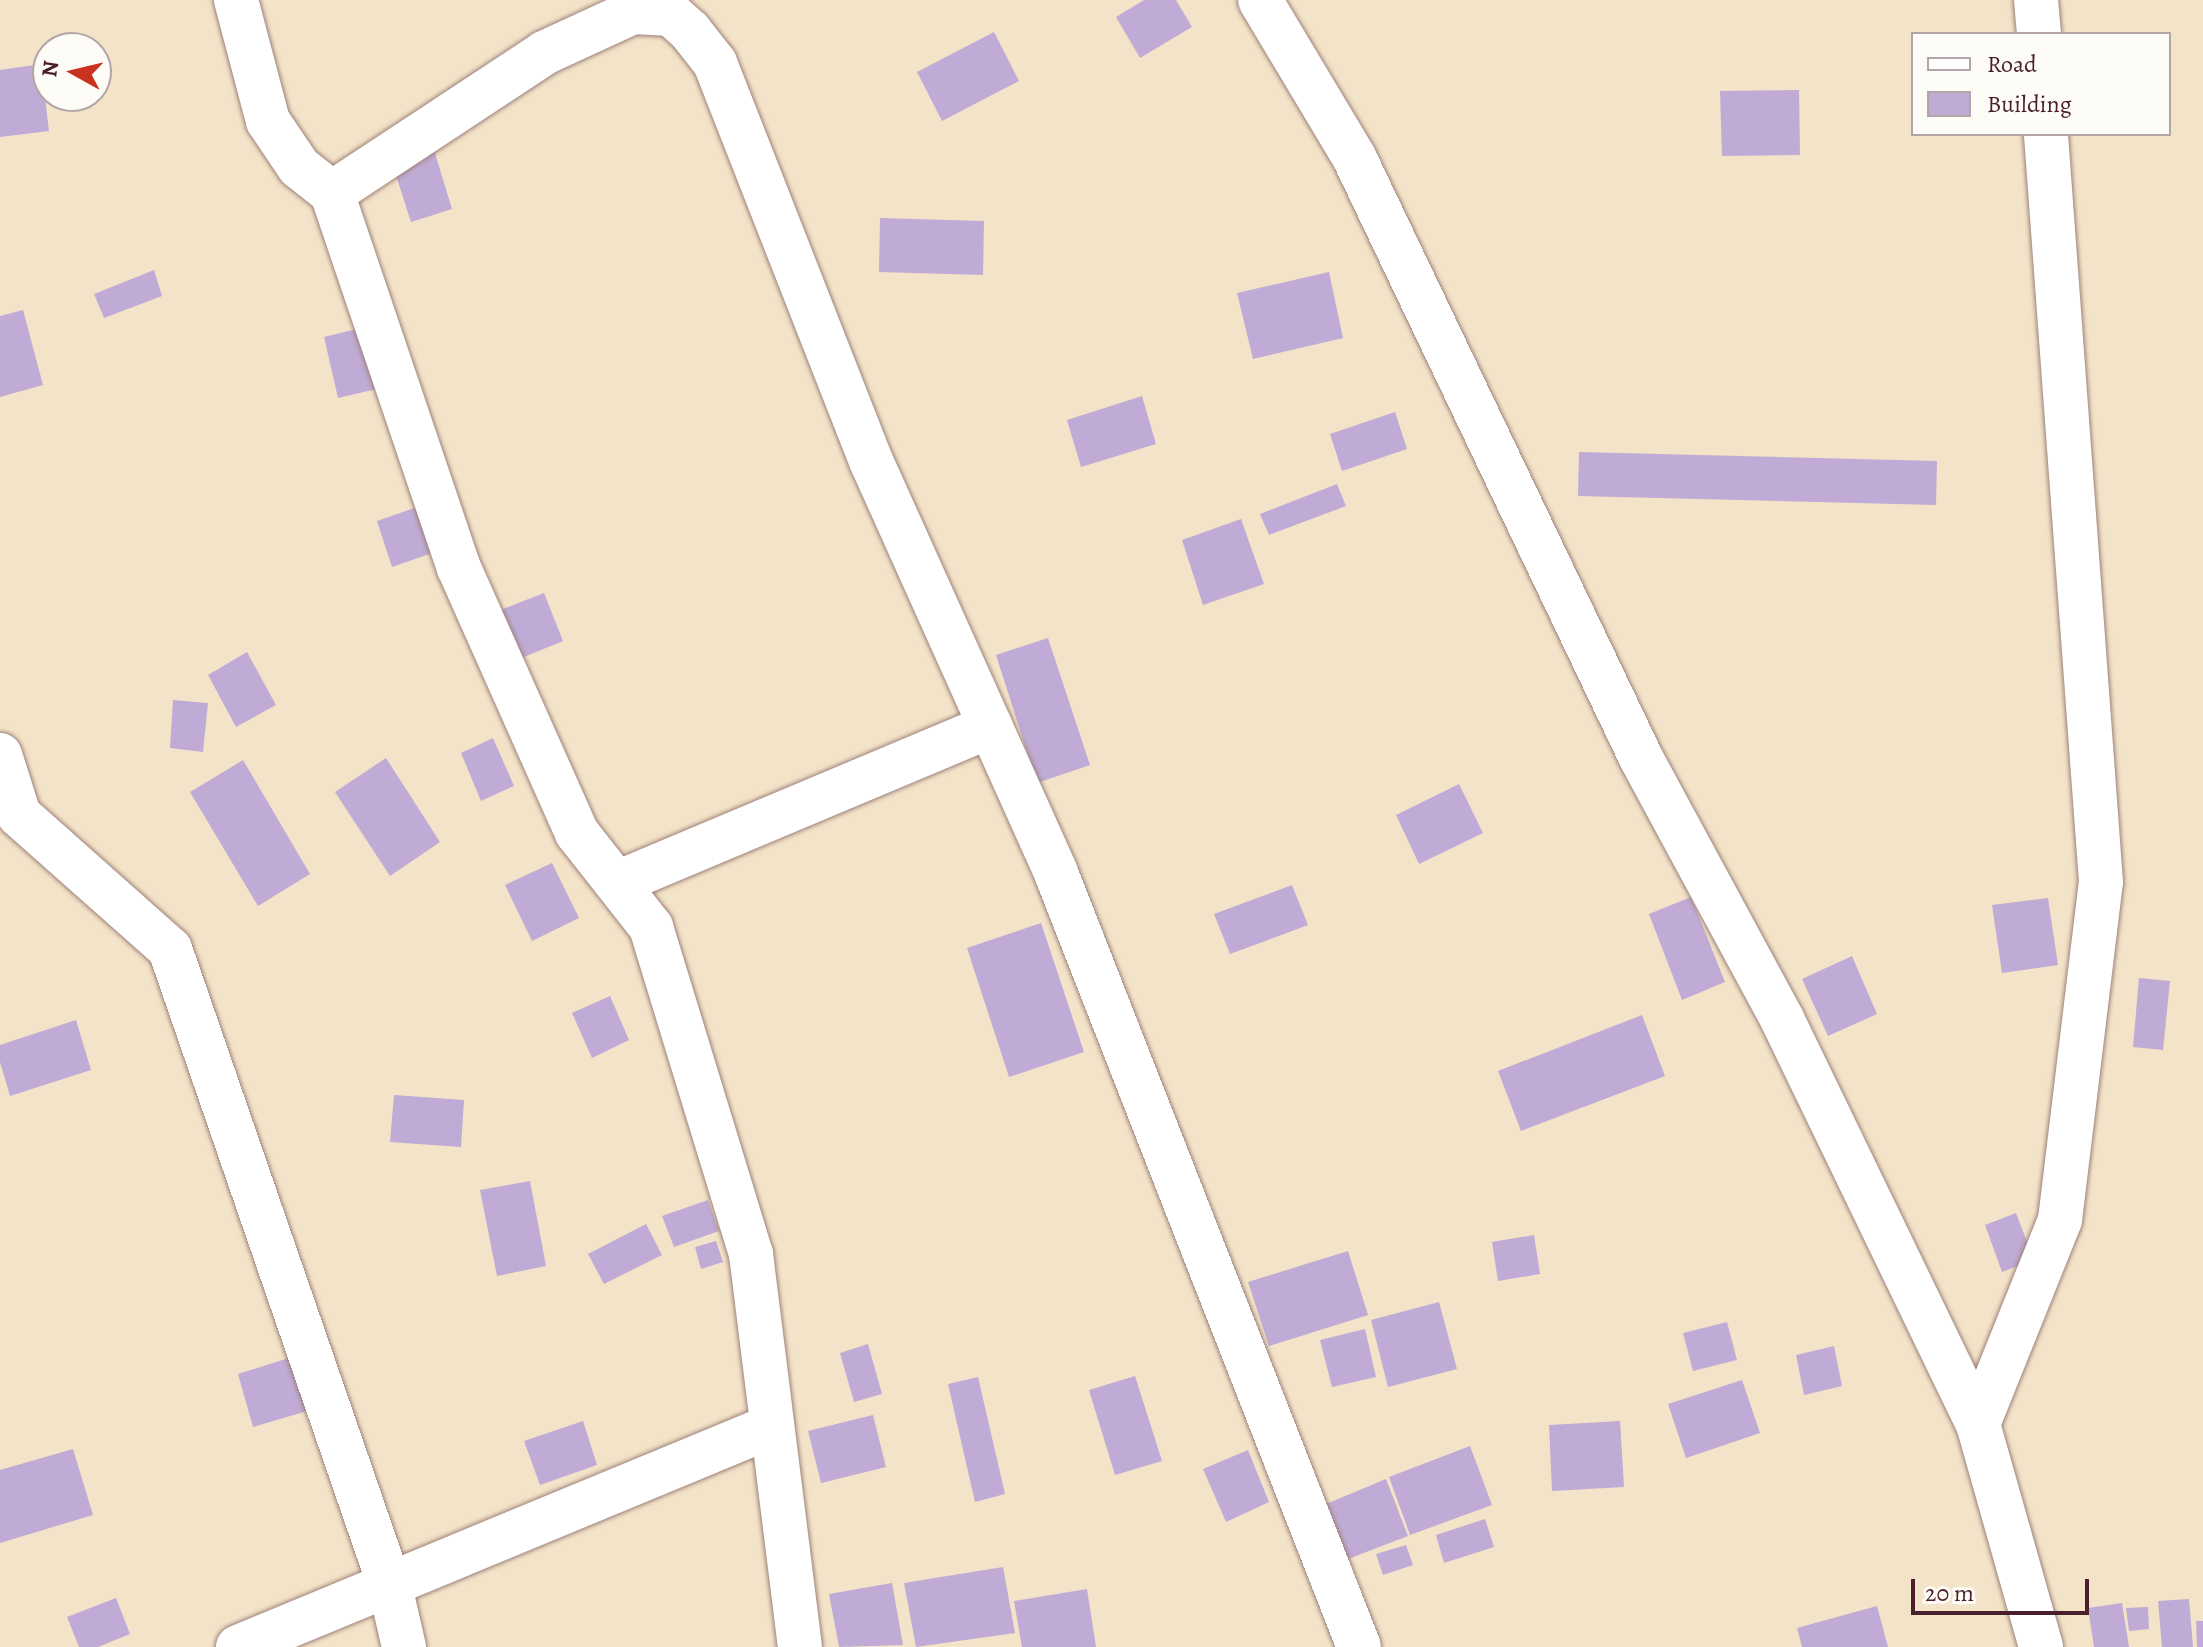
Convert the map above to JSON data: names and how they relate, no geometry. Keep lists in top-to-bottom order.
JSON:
{
  "legend": ["Road", "Building"],
  "scale_bar": "20 m",
  "north": "left"
}
